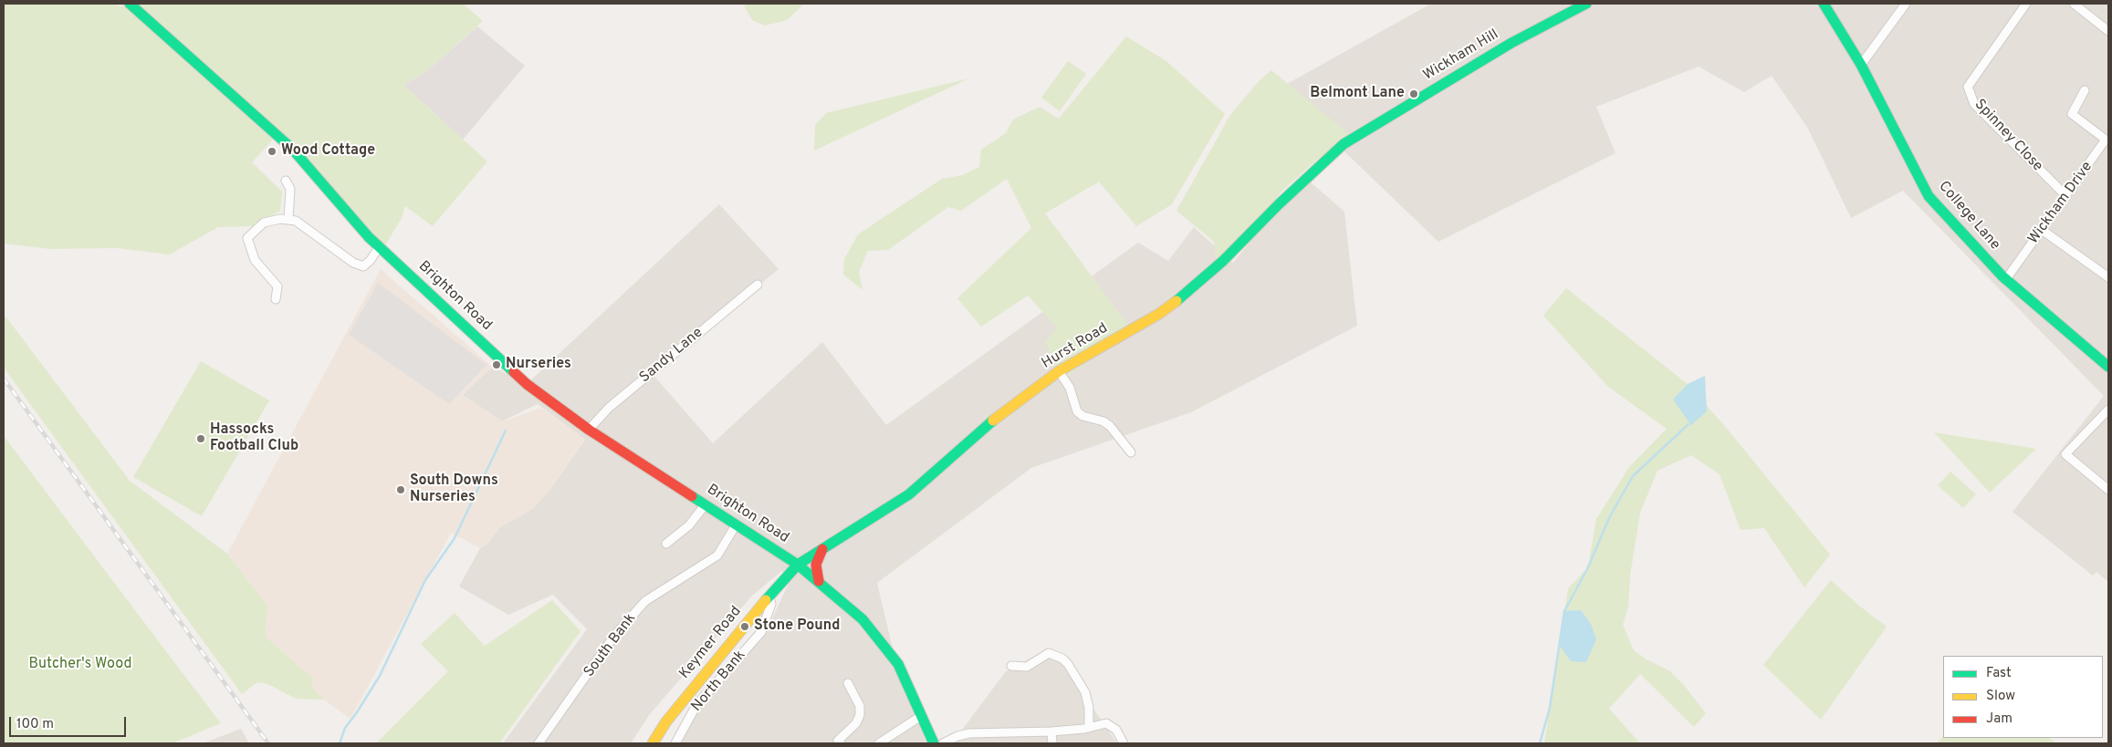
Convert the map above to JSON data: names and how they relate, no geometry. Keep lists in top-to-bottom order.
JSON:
{
  "streets": {
    "main road": [
      "Wickham Hill",
      "College Lane",
      "Brighton Road",
      "Hurst Road",
      "Keymer Road"
    ],
    "street": [
      "Spinney Close",
      "Wickham Drive",
      "Sandy Lane",
      "South Bank",
      "North Bank"
    ]
  },
  "crossings": [
    ["Wickham Hill", "Hurst Road"],
    ["Spinney Close", "Wickham Drive"],
    ["Wickham Drive", "College Lane"],
    ["Brighton Road", "Hurst Road"],
    ["Brighton Road", "Sandy Lane"],
    ["Brighton Road", "Keymer Road"],
    ["Brighton Road", "South Bank"],
    ["Hurst Road", "Keymer Road"],
    ["Keymer Road", "North Bank"]
  ],
  "parks": ["Butcher's Wood"],
  "places": [
    "Belmont Lane",
    "Wood Cottage",
    "Nurseries",
    "Hassocks Football Club",
    "South Downs Nurseries",
    "Stone Pound"
  ],
  "legend": ["Fast", "Slow", "Jam"],
  "scale_bar": "100 m"
}
